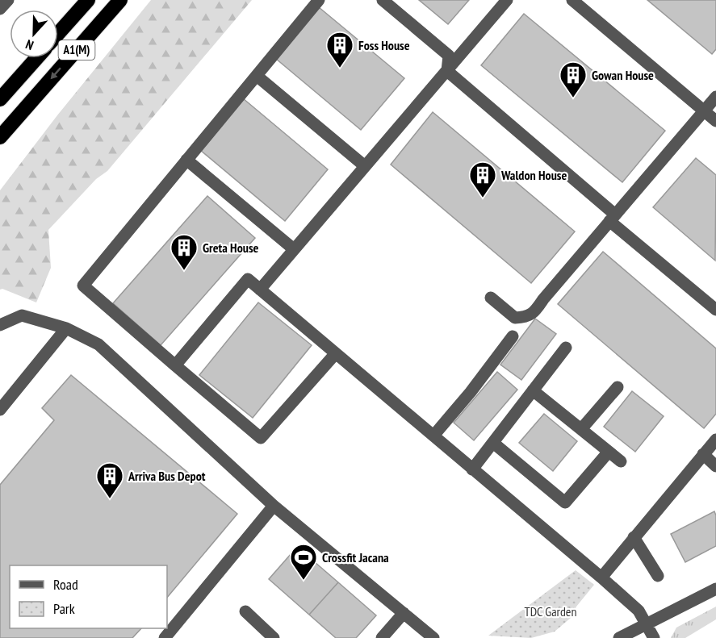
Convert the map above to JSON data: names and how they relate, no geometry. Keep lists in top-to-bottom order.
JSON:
{
  "streets": {
    "highway": ["A1(M)"]
  },
  "parks": ["TDC Garden"],
  "places": {
    "building": [
      "Foss House",
      "Gowan House",
      "Waldon House",
      "Greta House",
      "Arriva Bus Depot"
    ],
    "sports": ["Crossfit Jacana"]
  },
  "legend": ["Road", "Park"],
  "north": "bottom"
}
